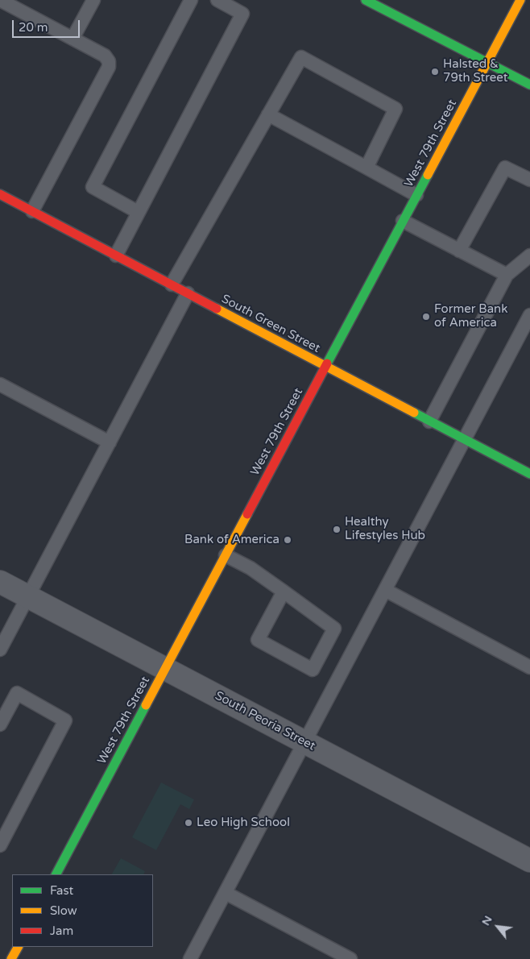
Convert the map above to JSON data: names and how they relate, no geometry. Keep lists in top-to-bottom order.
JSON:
{
  "streets": {
    "main road": ["West 79th Street", "South Green Street"],
    "street": ["South Peoria Street"]
  },
  "crossings": [
    ["West 79th Street", "South Green Street"],
    ["West 79th Street", "South Peoria Street"]
  ],
  "places": [
    "Halsted & 79th Street",
    "Former Bank of America",
    "Healthy Lifestyles Hub",
    "Bank of America",
    "Leo High School"
  ],
  "legend": ["Fast", "Slow", "Jam"],
  "scale_bar": "20 m",
  "north": "top left"
}
